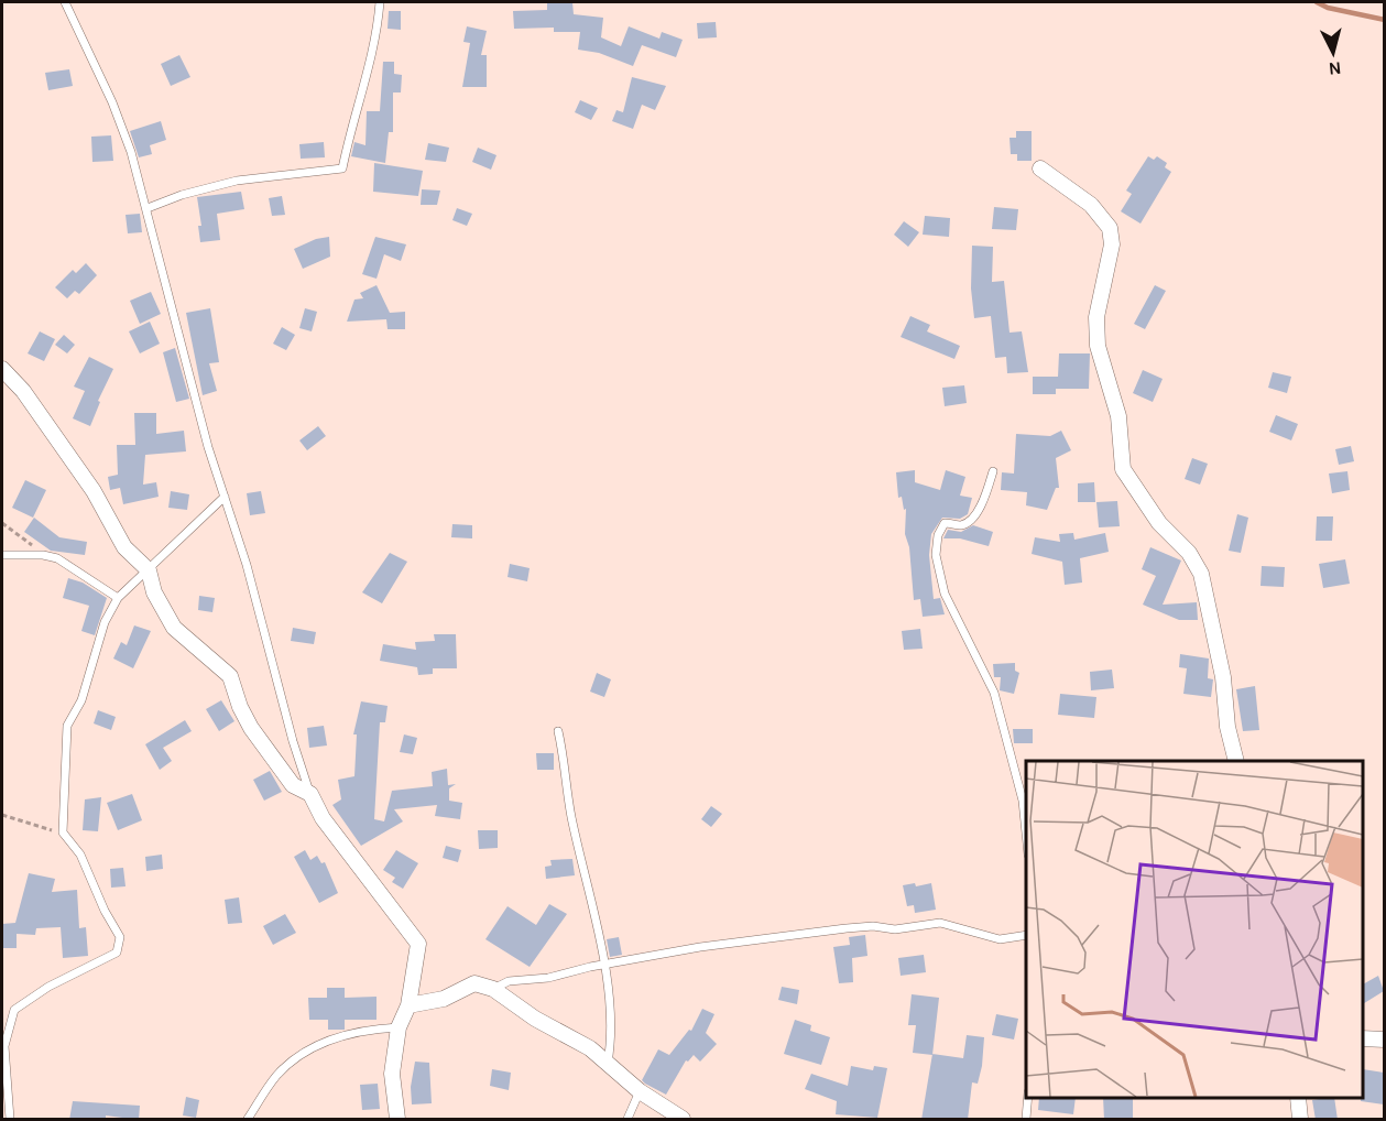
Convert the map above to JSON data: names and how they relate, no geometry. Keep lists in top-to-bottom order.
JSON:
{
  "north": "bottom"
}
